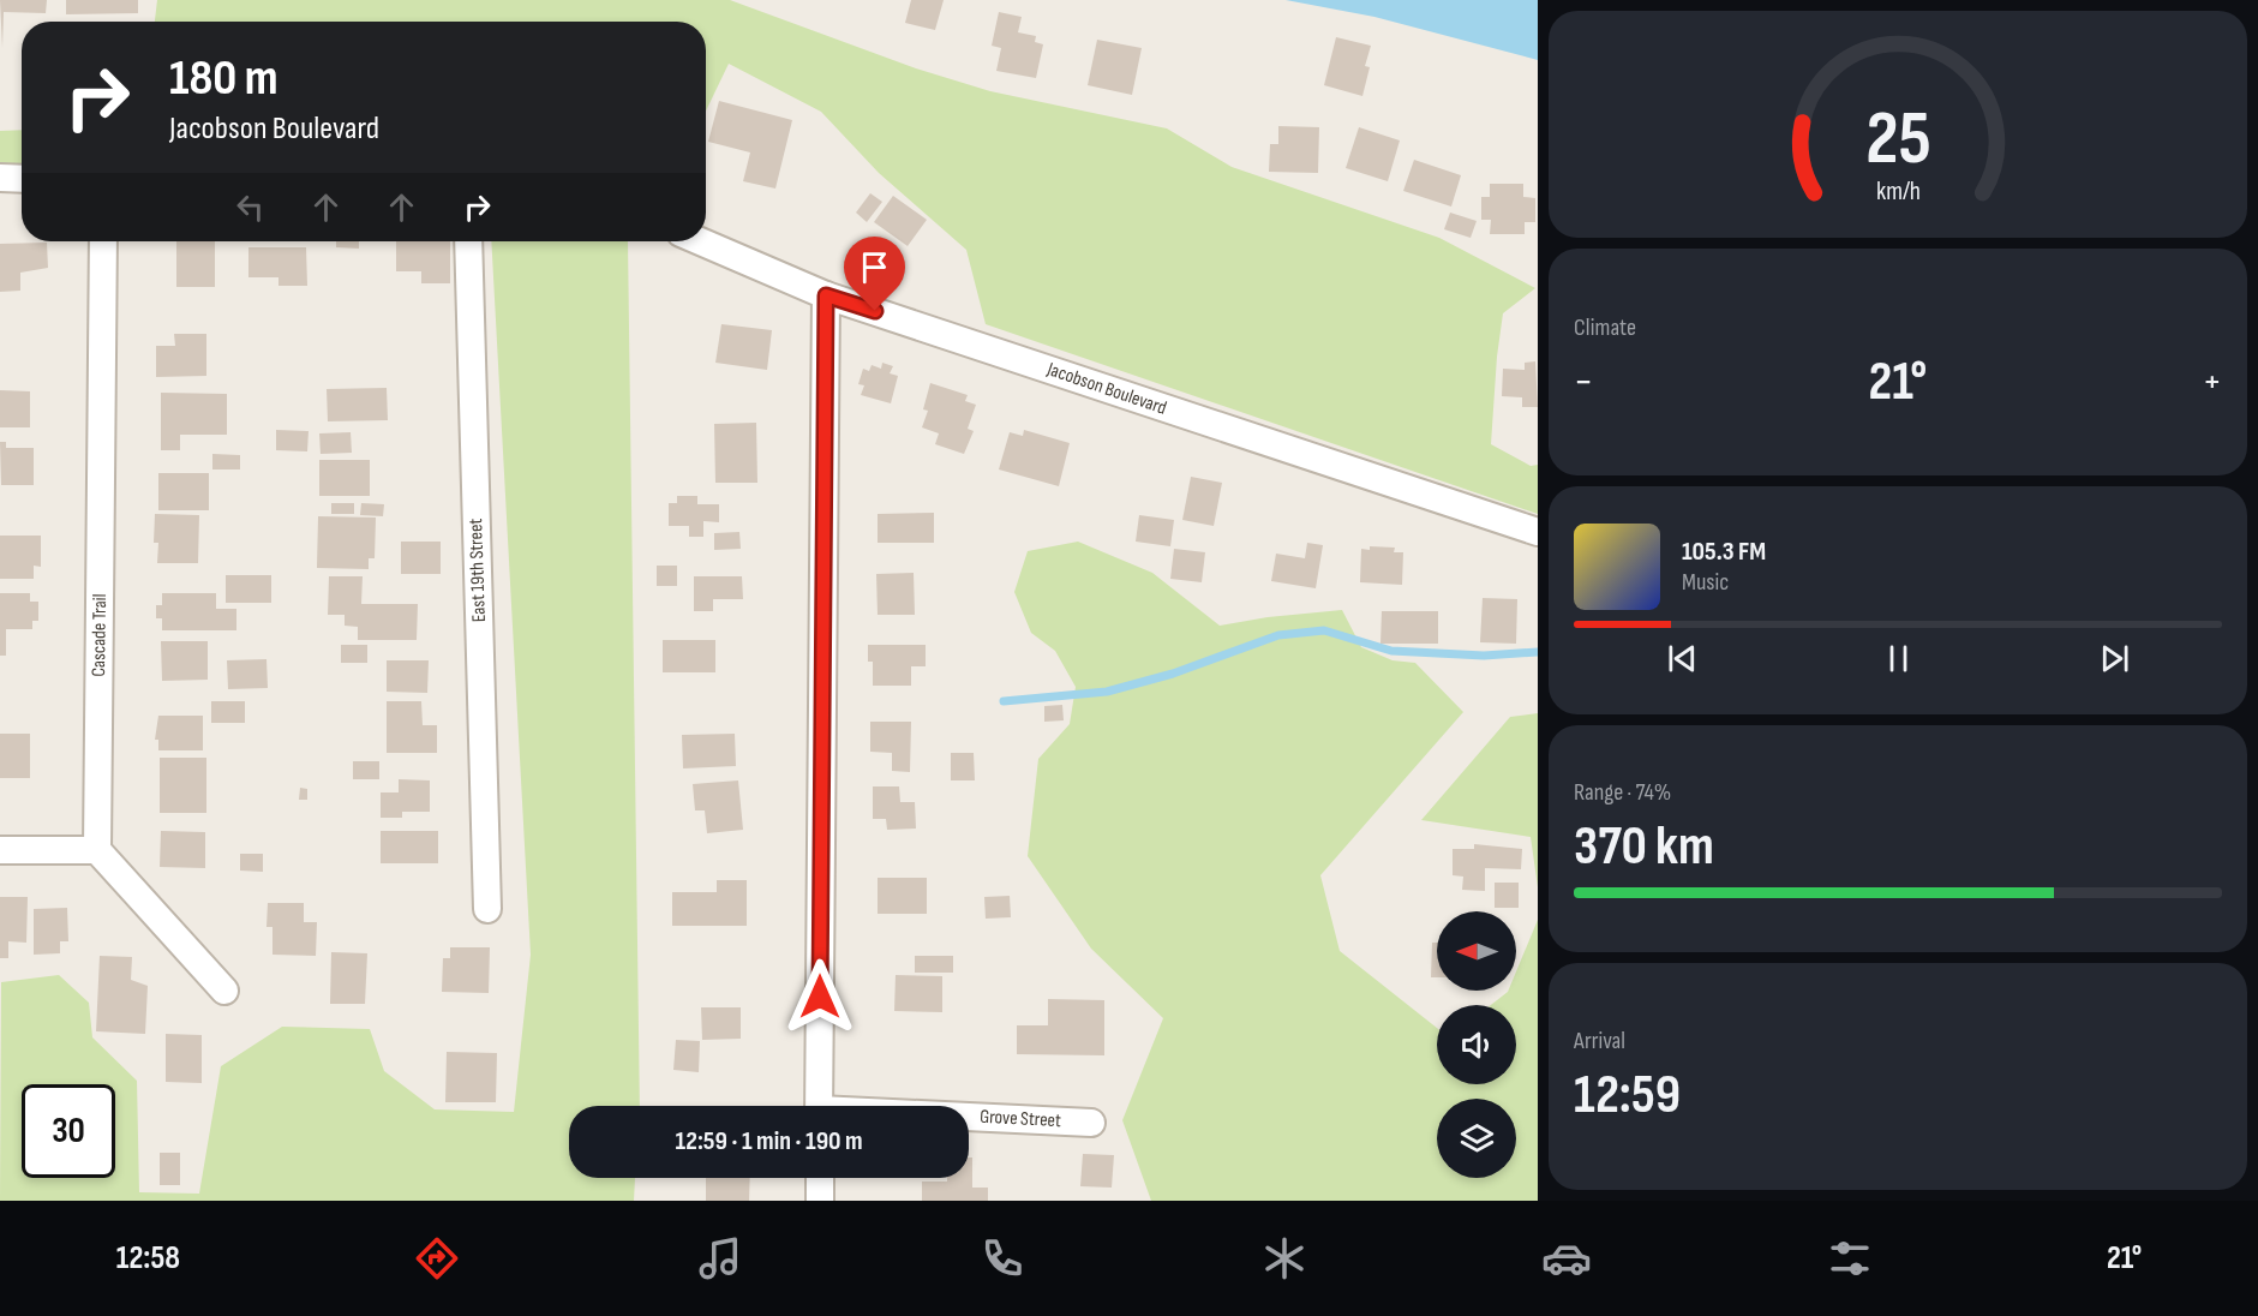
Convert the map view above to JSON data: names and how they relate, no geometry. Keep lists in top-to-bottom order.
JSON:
{
  "streets": {
    "street": [
      "Jacobson Boulevard",
      "East 19th Street",
      "Cascade Trail",
      "Grove Street"
    ]
  },
  "north": "left",
  "page": {
    "turn": ["180 m", "Jacobson Boulevard"],
    "tile": [
      "Climate",
      ["Range · 74%", "370 km"],
      ["Arrival", "12:59"]
    ],
    "heat": ["−", "21°", "+"],
    "song": ["105.3 FM", "Music"],
    "limit": "30",
    "trip": "12:59 · 1 min · 190 m",
    "tabs": ["12:58", "21°"],
    "gauge": ["25", "km/h"]
  }
}
